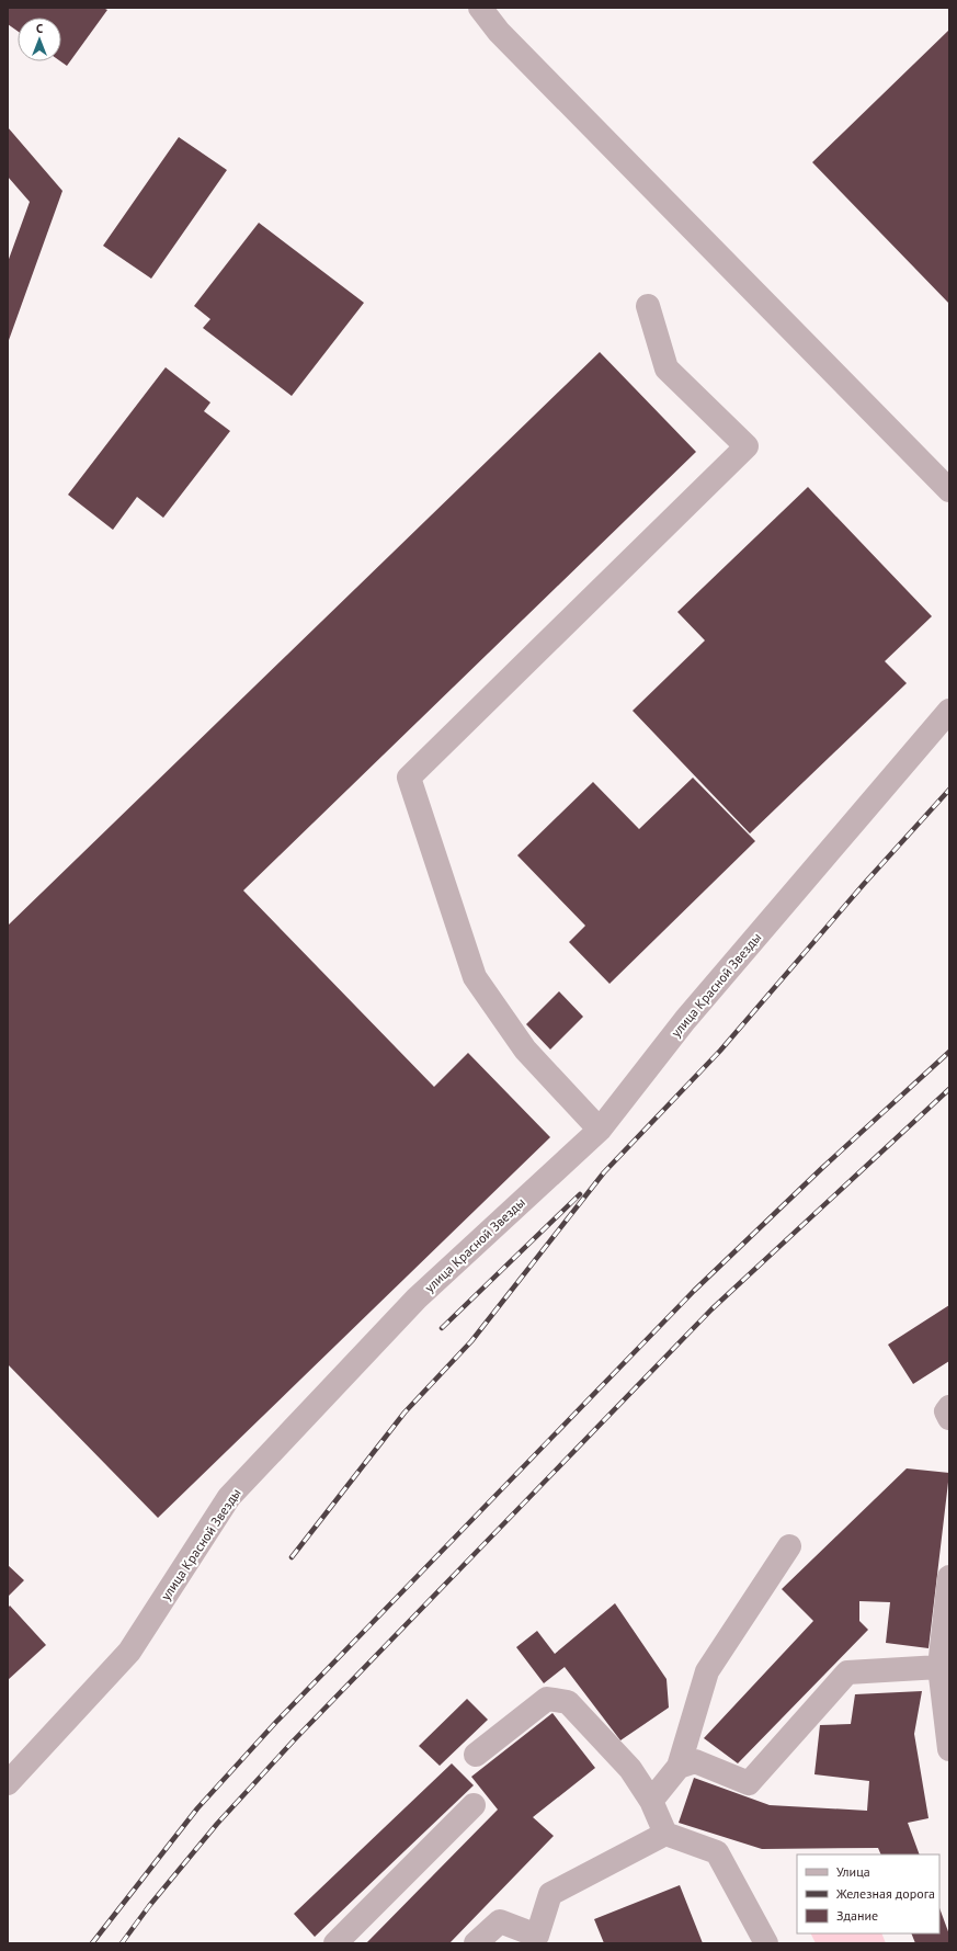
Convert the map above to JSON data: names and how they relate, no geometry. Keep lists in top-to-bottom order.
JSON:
{
  "streets": {
    "street": ["улица Красной Звезды"]
  },
  "legend": ["Улица", "Железная дорога", "Здание"],
  "north": "top"
}
